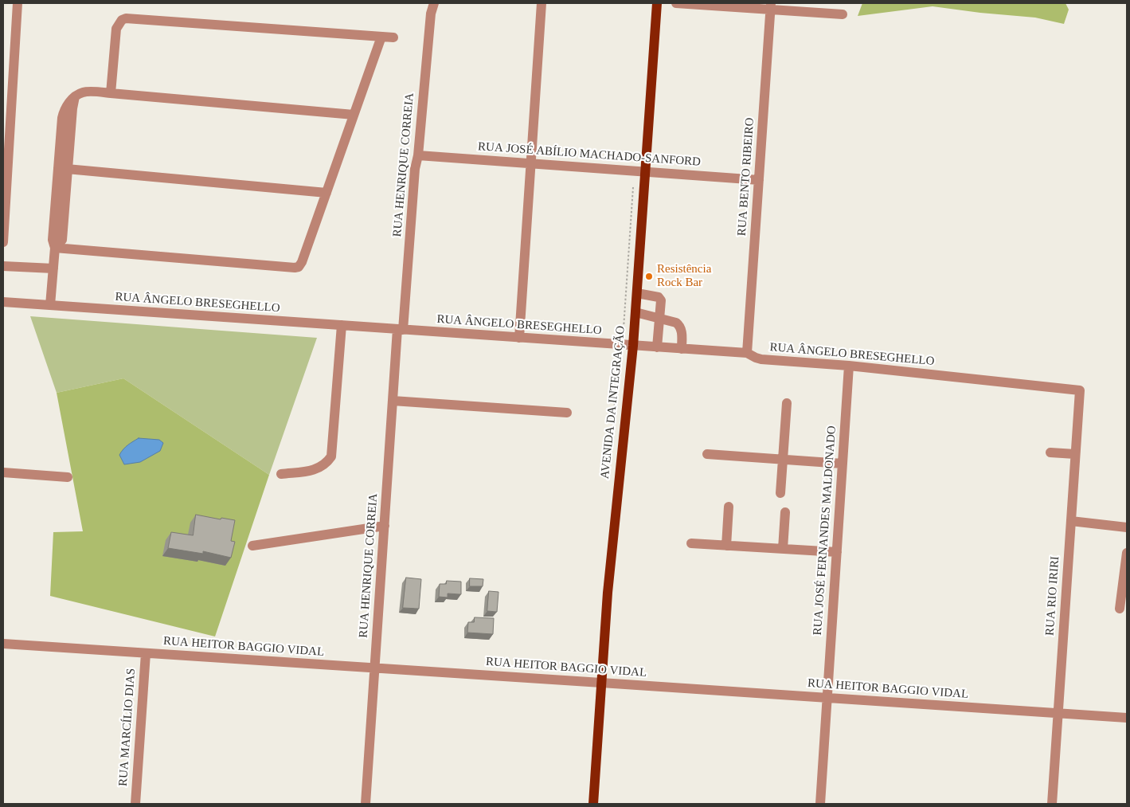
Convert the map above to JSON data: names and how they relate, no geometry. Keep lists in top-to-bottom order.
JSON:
{
  "streets": {
    "main road": ["AVENIDA DA INTEGRAÇÃO"],
    "street": [
      "RUA JOSÉ ABÍLIO MACHADO-SANFORD",
      "RUA HENRIQUE CORREIA",
      "RUA BENTO RIBEIRO",
      "RUA ÂNGELO BRESEGHELLO",
      "RUA JOSÉ FERNANDES MALDONADO",
      "RUA RIO IRIRI",
      "RUA HEITOR BAGGIO VIDAL",
      "RUA MARCÍLIO DIAS"
    ]
  },
  "crossings": [
    ["RUA JOSÉ ABÍLIO MACHADO-SANFORD", "RUA HENRIQUE CORREIA"],
    ["RUA JOSÉ ABÍLIO MACHADO-SANFORD", "RUA BENTO RIBEIRO"],
    ["RUA JOSÉ ABÍLIO MACHADO-SANFORD", "AVENIDA DA INTEGRAÇÃO"],
    ["RUA HENRIQUE CORREIA", "RUA ÂNGELO BRESEGHELLO"],
    ["RUA HENRIQUE CORREIA", "RUA HEITOR BAGGIO VIDAL"],
    ["RUA BENTO RIBEIRO", "RUA ÂNGELO BRESEGHELLO"],
    ["RUA ÂNGELO BRESEGHELLO", "AVENIDA DA INTEGRAÇÃO"],
    ["RUA ÂNGELO BRESEGHELLO", "RUA JOSÉ FERNANDES MALDONADO"],
    ["RUA ÂNGELO BRESEGHELLO", "RUA RIO IRIRI"],
    ["AVENIDA DA INTEGRAÇÃO", "RUA HEITOR BAGGIO VIDAL"],
    ["RUA JOSÉ FERNANDES MALDONADO", "RUA HEITOR BAGGIO VIDAL"],
    ["RUA RIO IRIRI", "RUA HEITOR BAGGIO VIDAL"],
    ["RUA HEITOR BAGGIO VIDAL", "RUA MARCÍLIO DIAS"]
  ],
  "places": ["Resistência Rock Bar"]
}
